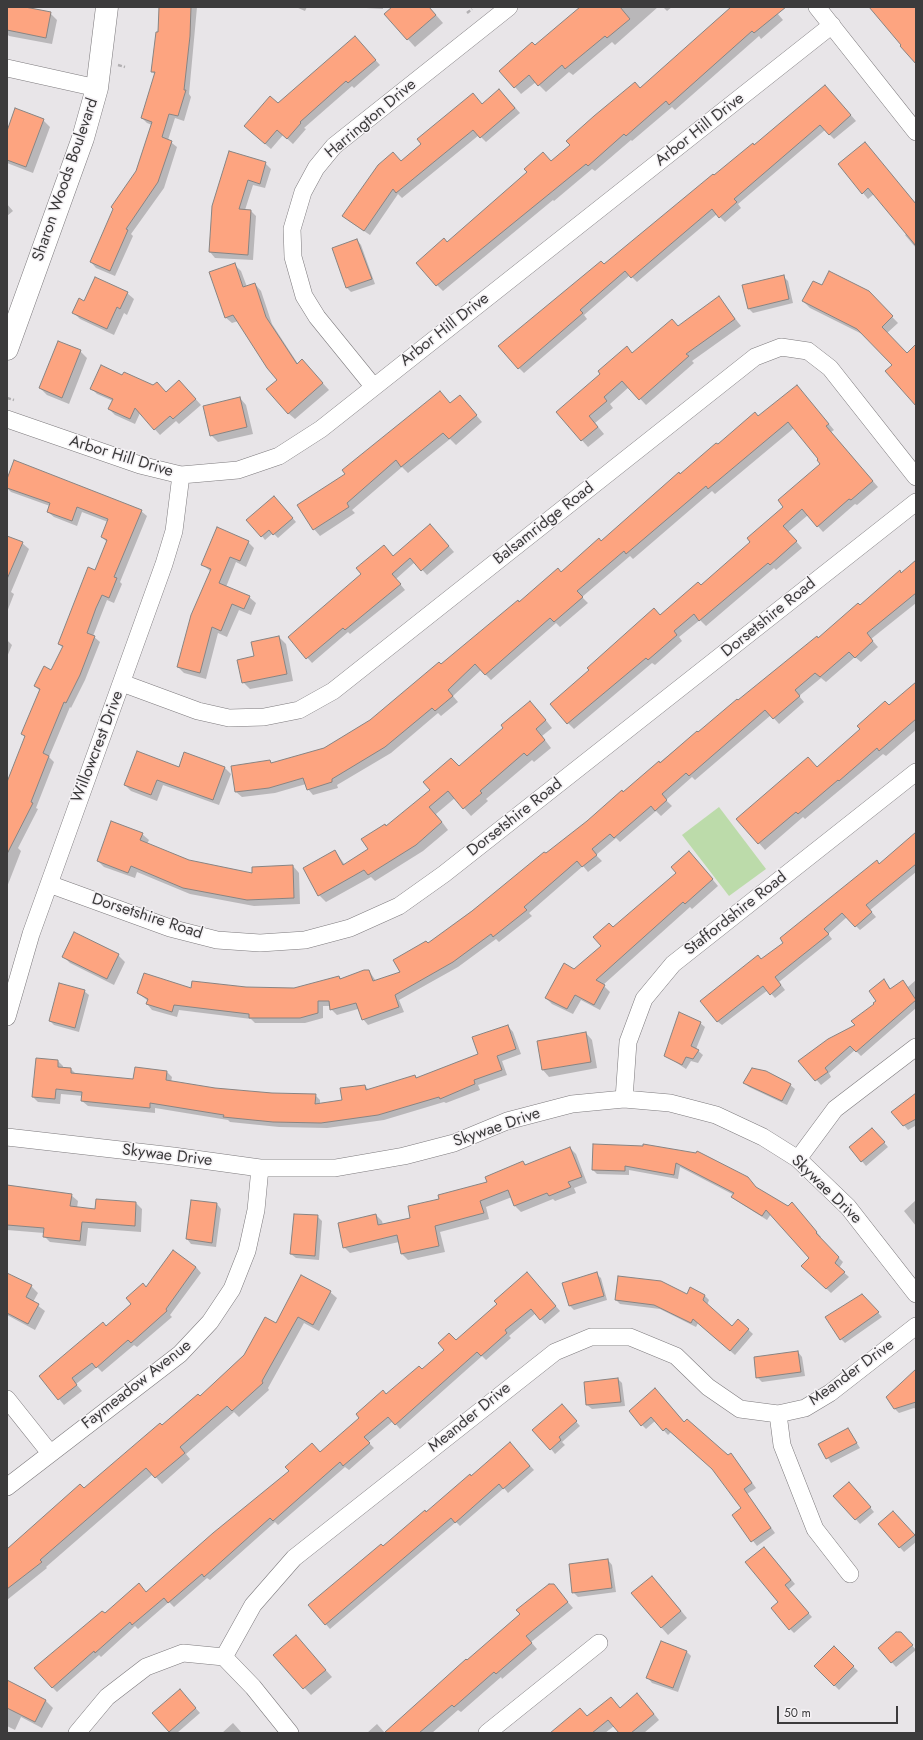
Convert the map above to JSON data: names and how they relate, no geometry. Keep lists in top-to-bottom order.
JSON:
{
  "streets": {
    "street": [
      "Harrington Drive",
      "Arbor Hill Drive",
      "Sharon Woods Boulevard",
      "Balsamridge Road",
      "Dorsetshire Road",
      "Willowcrest Drive",
      "Staffordshire Road",
      "Skywae Drive",
      "Meander Drive",
      "Faymeadow Avenue"
    ]
  },
  "crossings": [
    ["Harrington Drive", "Arbor Hill Drive"],
    ["Arbor Hill Drive", "Willowcrest Drive"],
    ["Balsamridge Road", "Willowcrest Drive"],
    ["Dorsetshire Road", "Willowcrest Drive"],
    ["Staffordshire Road", "Skywae Drive"],
    ["Skywae Drive", "Faymeadow Avenue"]
  ],
  "scale_bar": "50 m"
}
